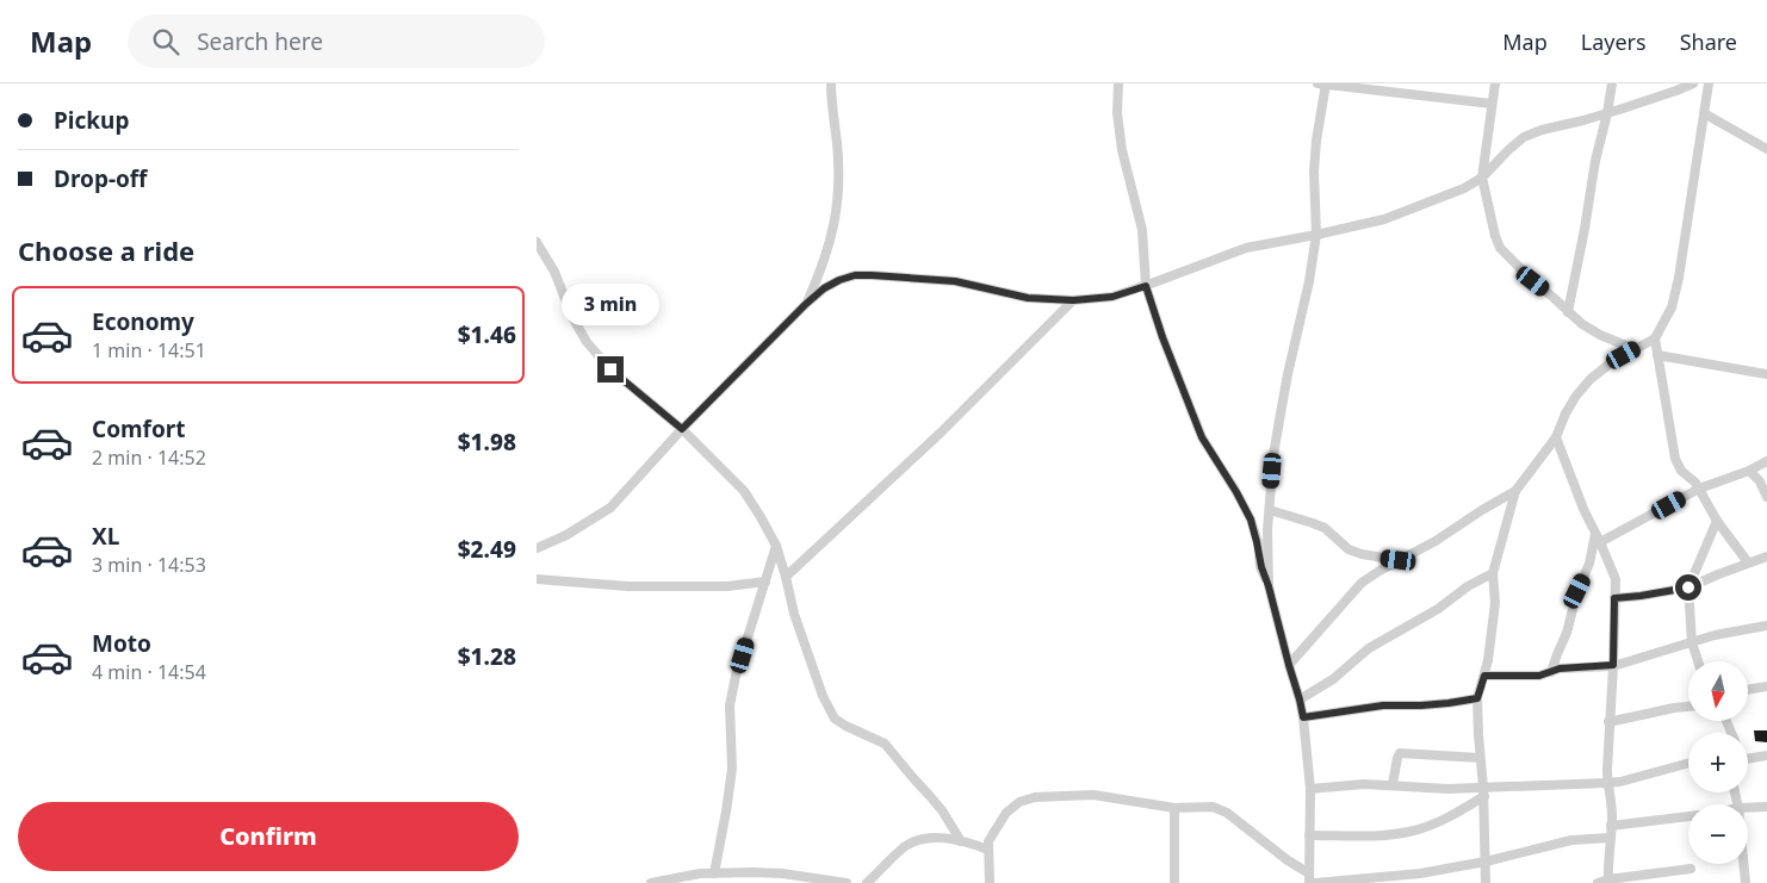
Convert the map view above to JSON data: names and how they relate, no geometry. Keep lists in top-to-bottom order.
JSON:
{
  "north": "bottom",
  "page": {
    "header": "Map",
    "search": "Search here",
    "nav": ["Map", "Layers", "Share"],
    "banner": ["Pickup", "Drop-off"],
    "heading": "Choose a ride",
    "bubble": "3 min",
    "list": [
      {
        "name": "Economy",
        "note": "1 min · 14:51",
        "value": "$1.46"
      },
      {
        "name": "Comfort",
        "note": "2 min · 14:52",
        "value": "$1.98"
      },
      {
        "name": "XL",
        "note": "3 min · 14:53",
        "value": "$2.49"
      },
      {
        "name": "Moto",
        "note": "4 min · 14:54",
        "value": "$1.28"
      }
    ],
    "map_buttons": ["+", "−"],
    "buttons": "Confirm"
  }
}
